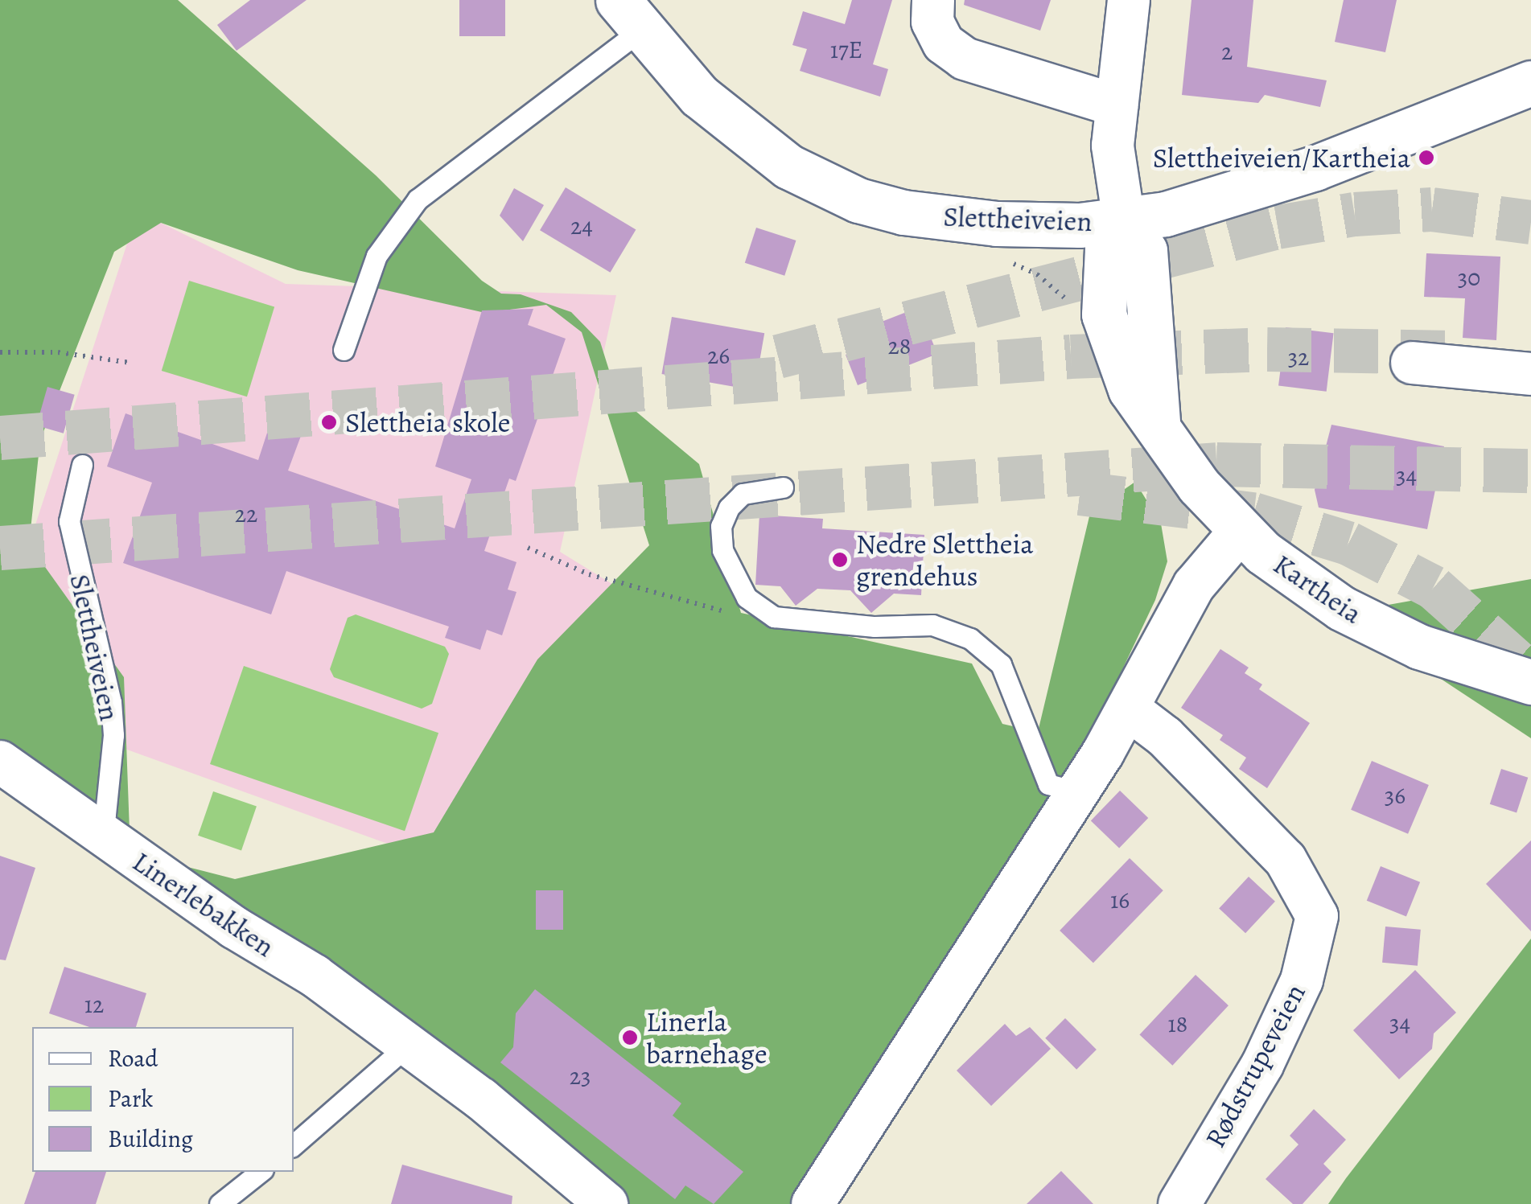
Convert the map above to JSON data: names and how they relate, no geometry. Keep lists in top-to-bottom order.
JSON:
{
  "streets": {
    "street": [
      "Slettheiveien",
      "Kartheia",
      "Linerlebakken",
      "Rødstrupeveien"
    ]
  },
  "crossings": [
    ["Slettheiveien", "Kartheia"],
    ["Slettheiveien", "Linerlebakken"]
  ],
  "places": [
    "Slettheiveien/Kartheia",
    "Slettheia skole",
    "Nedre Slettheia grendehus",
    "Linerla barnehage"
  ],
  "house_numbers": [
    "17E",
    "2",
    "24",
    "30",
    "28",
    "26",
    "32",
    "34",
    "22",
    "36",
    "16",
    "12",
    "34",
    "18",
    "23"
  ],
  "legend": ["Road", "Park", "Building"]
}
